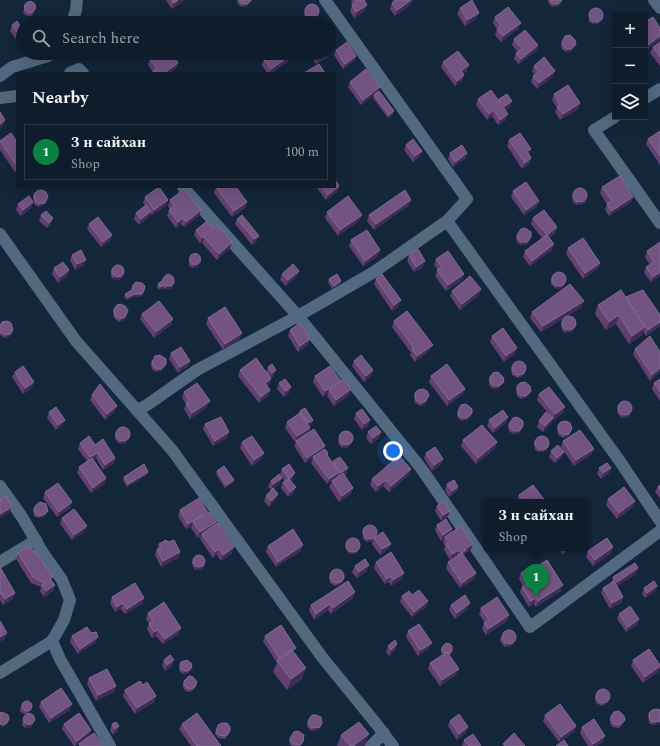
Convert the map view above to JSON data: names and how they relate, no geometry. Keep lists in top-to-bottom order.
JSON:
{
  "page": {
    "map_buttons": ["+", "−"],
    "search": "Search here",
    "heading": "Nearby",
    "list": [
      {
        "mark": "1",
        "name": "3 н сайхан",
        "note": "Shop",
        "value": "100 m"
      }
    ],
    "popup": ["3 н сайхан", "Shop"],
    "pins": "1"
  }
}
